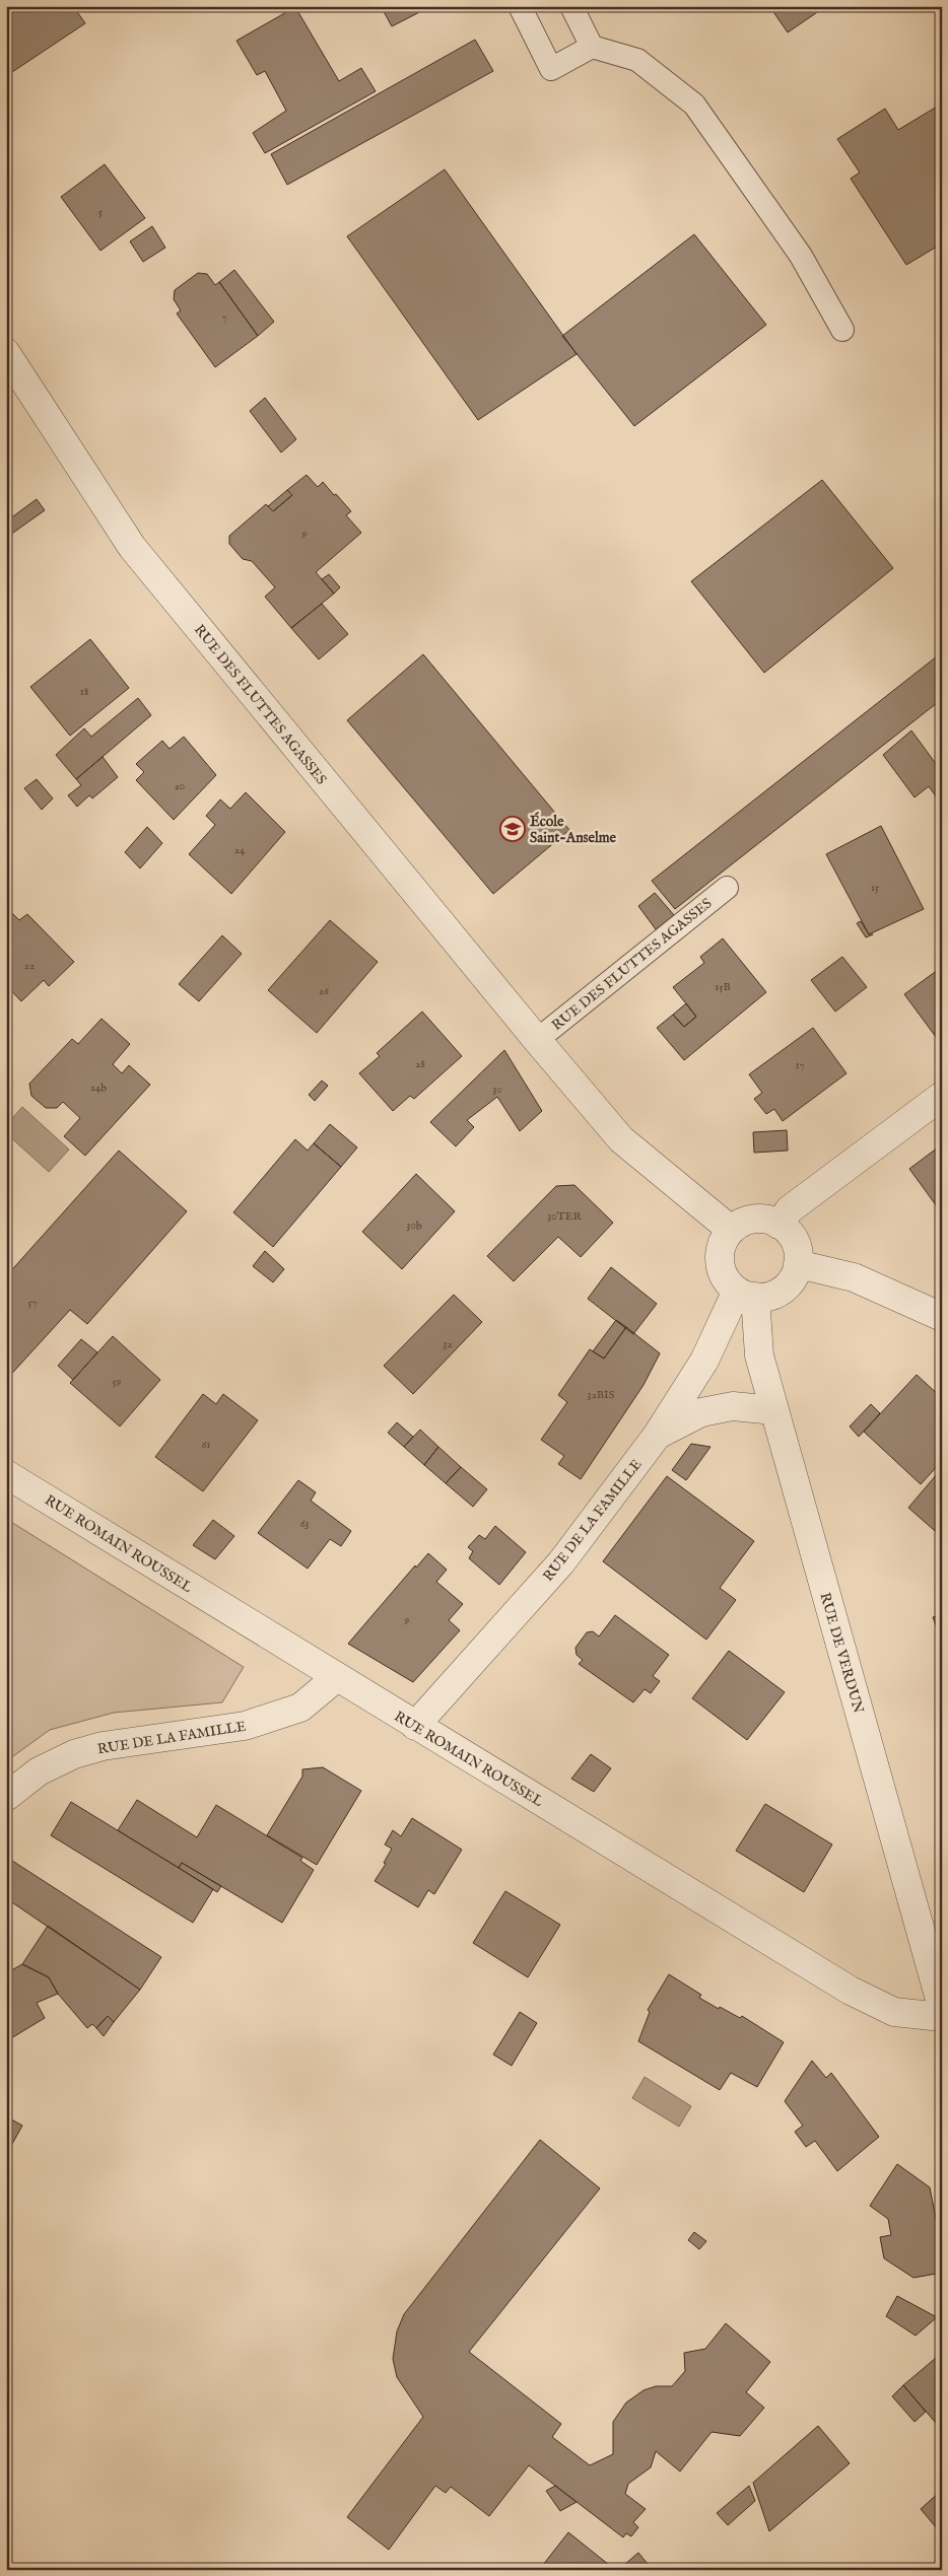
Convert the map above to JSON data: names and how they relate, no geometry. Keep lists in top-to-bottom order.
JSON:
{
  "streets": {
    "street": [
      "RUE DES FLUTTES AGASSES",
      "RUE DE LA FAMILLE",
      "RUE ROMAIN ROUSSEL",
      "RUE DE VERDUN"
    ]
  },
  "crossings": [
    ["RUE DES FLUTTES AGASSES", "RUE DE LA FAMILLE"],
    ["RUE DES FLUTTES AGASSES", "RUE DE VERDUN"],
    ["RUE DE LA FAMILLE", "RUE ROMAIN ROUSSEL"],
    ["RUE DE LA FAMILLE", "RUE DE VERDUN"]
  ],
  "places": {
    "school or university": ["École Saint-Anselme"]
  },
  "house_numbers": [
    "5",
    "7",
    "9",
    "18",
    "20",
    "24",
    "15",
    "22",
    "15B",
    "26",
    "28",
    "17",
    "24b",
    "30",
    "30TER",
    "30b",
    "57",
    "32",
    "59",
    "32BIS",
    "61",
    "63",
    "9"
  ]
}
